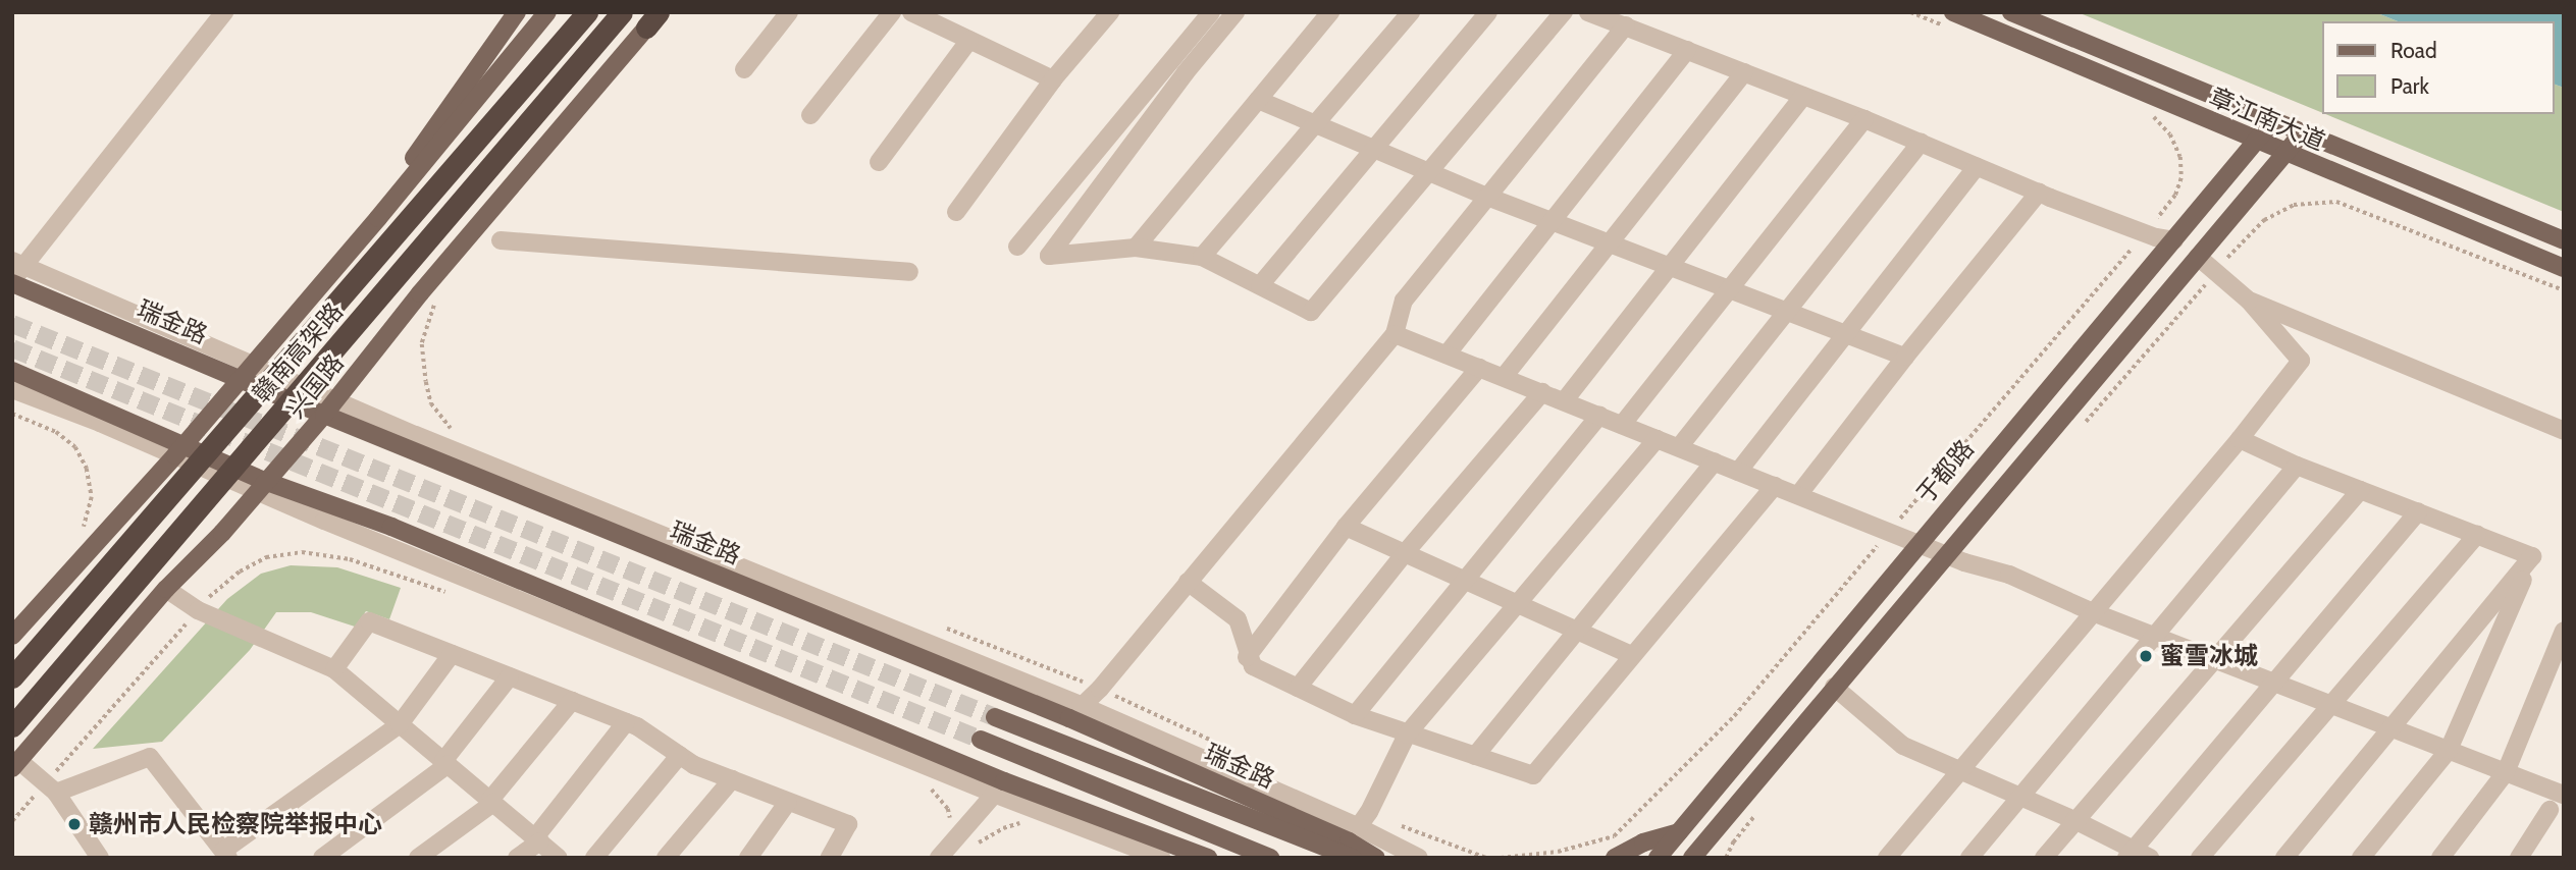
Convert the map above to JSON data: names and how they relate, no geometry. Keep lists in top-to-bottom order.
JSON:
{
  "streets": {
    "highway": ["赣南高架路"],
    "main road": [
      "章江南大道",
      "瑞金路",
      "兴国路",
      "于都路"
    ]
  },
  "crossings": [
    ["章江南大道", "于都路"],
    ["瑞金路", "兴国路"]
  ],
  "places": ["蜜雪冰城", "赣州市人民检察院举报中心"],
  "legend": ["Road", "Park"]
}
